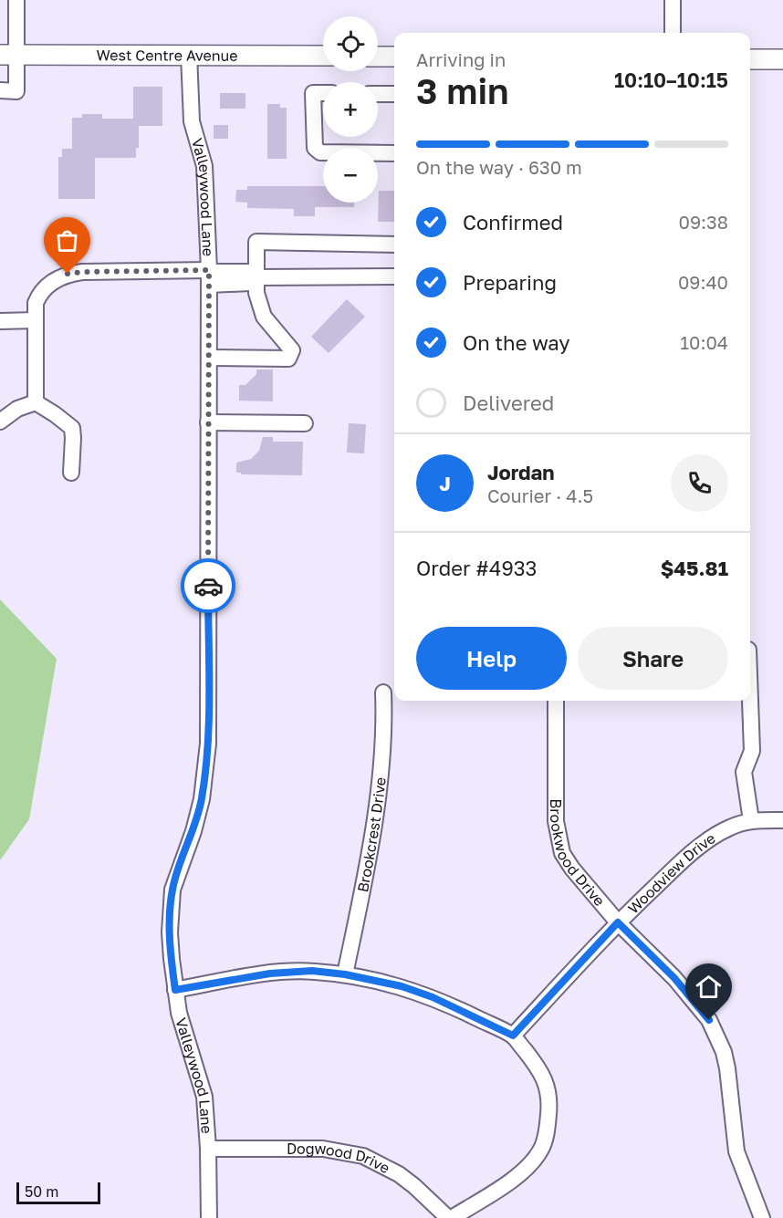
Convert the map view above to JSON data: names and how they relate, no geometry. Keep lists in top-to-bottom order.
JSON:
{
  "streets": {
    "main road": ["West Centre Avenue"],
    "street": [
      "Valleywood Lane",
      "Brookcrest Drive",
      "Brookwood Drive",
      "Woodview Drive",
      "Dogwood Drive"
    ]
  },
  "crossings": [
    ["West Centre Avenue", "Valleywood Lane"],
    ["Valleywood Lane", "Dogwood Drive"],
    ["Brookwood Drive", "Woodview Drive"]
  ],
  "scale_bar": "50 m",
  "page": {
    "map_buttons": ["+", "−"],
    "heading": ["3 min", "Arriving in", "10:10–10:15"],
    "panel": [
      "Jordan",
      "Courier · 4.5",
      "Order #4933",
      "$45.81"
    ],
    "bar": "On the way · 630 m",
    "list": [
      ["Confirmed", "09:38"],
      ["Preparing", "09:40"],
      ["On the way", "10:04"],
      "Delivered"
    ],
    "round": "J",
    "buttons": ["Help", "Share"],
    "scale": "50 m"
  }
}
